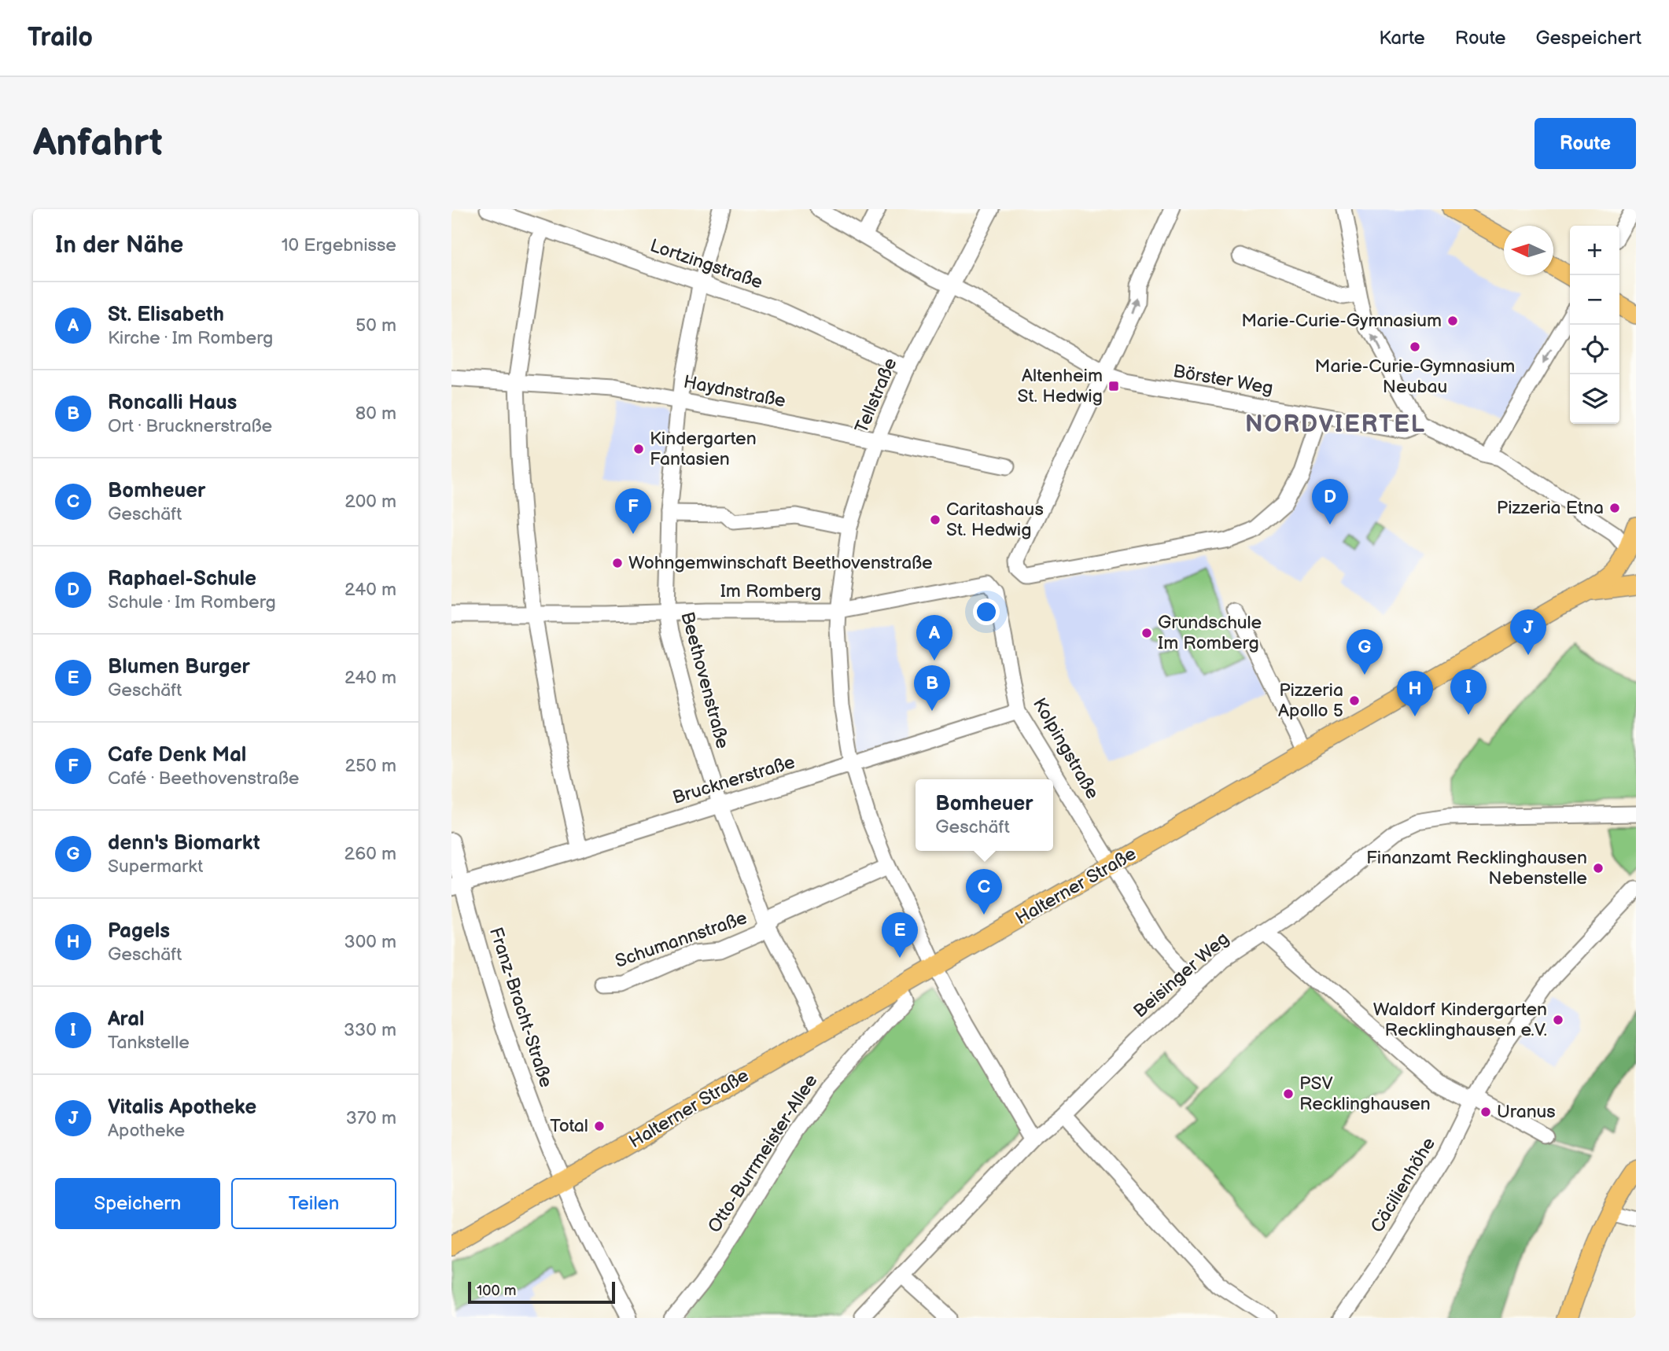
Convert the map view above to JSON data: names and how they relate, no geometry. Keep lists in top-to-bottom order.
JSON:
{
  "streets": {
    "main road": ["Halterner Straße"],
    "street": [
      "Lortzingstraße",
      "Börster Weg",
      "Haydnstraße",
      "Tellstraße",
      "Im Romberg",
      "Beethovenstraße",
      "Kolpingstraße",
      "Brucknerstraße",
      "Schumannstraße",
      "Beisinger Weg",
      "Franz-Bracht-Straße",
      "Otto-Burrmeister-Allee",
      "Cäcilienhöhe"
    ]
  },
  "crossings": [
    ["Lortzingstraße", "Tellstraße"],
    ["Lortzingstraße", "Beethovenstraße"],
    ["Börster Weg", "Tellstraße"],
    ["Haydnstraße", "Tellstraße"],
    ["Haydnstraße", "Beethovenstraße"],
    ["Tellstraße", "Im Romberg"],
    ["Tellstraße", "Brucknerstraße"],
    ["Tellstraße", "Halterner Straße"],
    ["Tellstraße", "Schumannstraße"],
    ["Tellstraße", "Beisinger Weg"],
    ["Im Romberg", "Beethovenstraße"],
    ["Im Romberg", "Kolpingstraße"],
    ["Beethovenstraße", "Brucknerstraße"],
    ["Beethovenstraße", "Halterner Straße"],
    ["Beethovenstraße", "Schumannstraße"],
    ["Kolpingstraße", "Brucknerstraße"],
    ["Kolpingstraße", "Halterner Straße"],
    ["Kolpingstraße", "Beisinger Weg"],
    ["Brucknerstraße", "Franz-Bracht-Straße"],
    ["Halterner Straße", "Franz-Bracht-Straße"],
    ["Halterner Straße", "Otto-Burrmeister-Allee"]
  ],
  "districts": ["NORDVIERTEL"],
  "places": {
    "other": [
      "Marie-Curie-Gymnasium",
      "Marie-Curie-Gymnasium Neubau",
      "Kindergarten Fantasien",
      "Pizzeria Etna",
      "Caritashaus St. Hedwig",
      "Wohngemwinschaft Beethovenstraße",
      "Grundschule Im Romberg",
      "Pizzeria Apollo 5",
      "Finanzamt Recklinghausen Nebenstelle",
      "Waldorf Kindergarten Recklinghausen e.V.",
      "PSV Recklinghausen",
      "Uranus",
      "Total"
    ],
    "transit": ["Altenheim St. Hedwig"]
  },
  "scale_bar": "100 m",
  "north": "left",
  "page": {
    "header": "Trailo",
    "nav": ["Karte", "Route", "Gespeichert"],
    "buttons": [
      "Route",
      ["Speichern", "Teilen"]
    ],
    "title": "Anfahrt",
    "heading": ["In der Nähe", "10 Ergebnisse"],
    "map_buttons": ["+", "−"],
    "list": [
      {
        "mark": "A",
        "name": "St. Elisabeth",
        "note": "Kirche · Im Romberg",
        "value": "50 m"
      },
      {
        "mark": "B",
        "name": "Roncalli Haus",
        "note": "Ort · Brucknerstraße",
        "value": "80 m"
      },
      {
        "mark": "C",
        "name": "Bomheuer",
        "note": "Geschäft",
        "value": "200 m"
      },
      {
        "mark": "D",
        "name": "Raphael-Schule",
        "note": "Schule · Im Romberg",
        "value": "240 m"
      },
      {
        "mark": "E",
        "name": "Blumen Burger",
        "note": "Geschäft",
        "value": "240 m"
      },
      {
        "mark": "F",
        "name": "Cafe Denk Mal",
        "note": "Café · Beethovenstraße",
        "value": "250 m"
      },
      {
        "mark": "G",
        "name": "denn's Biomarkt",
        "note": "Supermarkt",
        "value": "260 m"
      },
      {
        "mark": "H",
        "name": "Pagels",
        "note": "Geschäft",
        "value": "300 m"
      },
      {
        "mark": "I",
        "name": "Aral",
        "note": "Tankstelle",
        "value": "330 m"
      },
      {
        "mark": "J",
        "name": "Vitalis Apotheke",
        "note": "Apotheke",
        "value": "370 m"
      }
    ],
    "pins": [
      "D",
      "F",
      "J",
      "A",
      "G",
      "B",
      "I",
      "H",
      "C",
      "E"
    ],
    "popup": ["Bomheuer", "Geschäft"],
    "scale": "100 m"
  }
}
